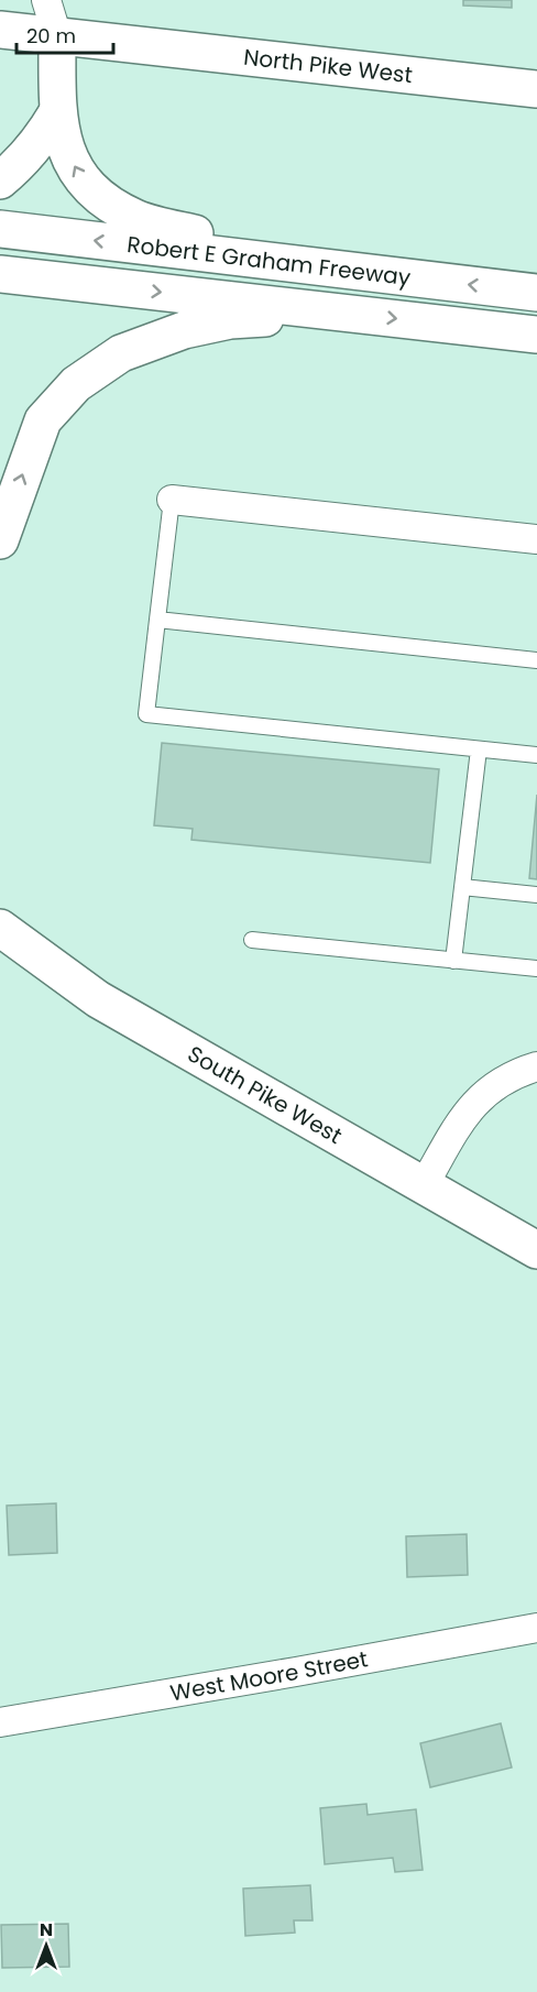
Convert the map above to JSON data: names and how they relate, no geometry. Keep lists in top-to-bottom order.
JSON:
{
  "streets": {
    "main road": ["North Pike West", "Robert E Graham Freeway", "South Pike West"],
    "street": ["West Moore Street"]
  },
  "scale_bar": "20 m",
  "north": "top"
}
